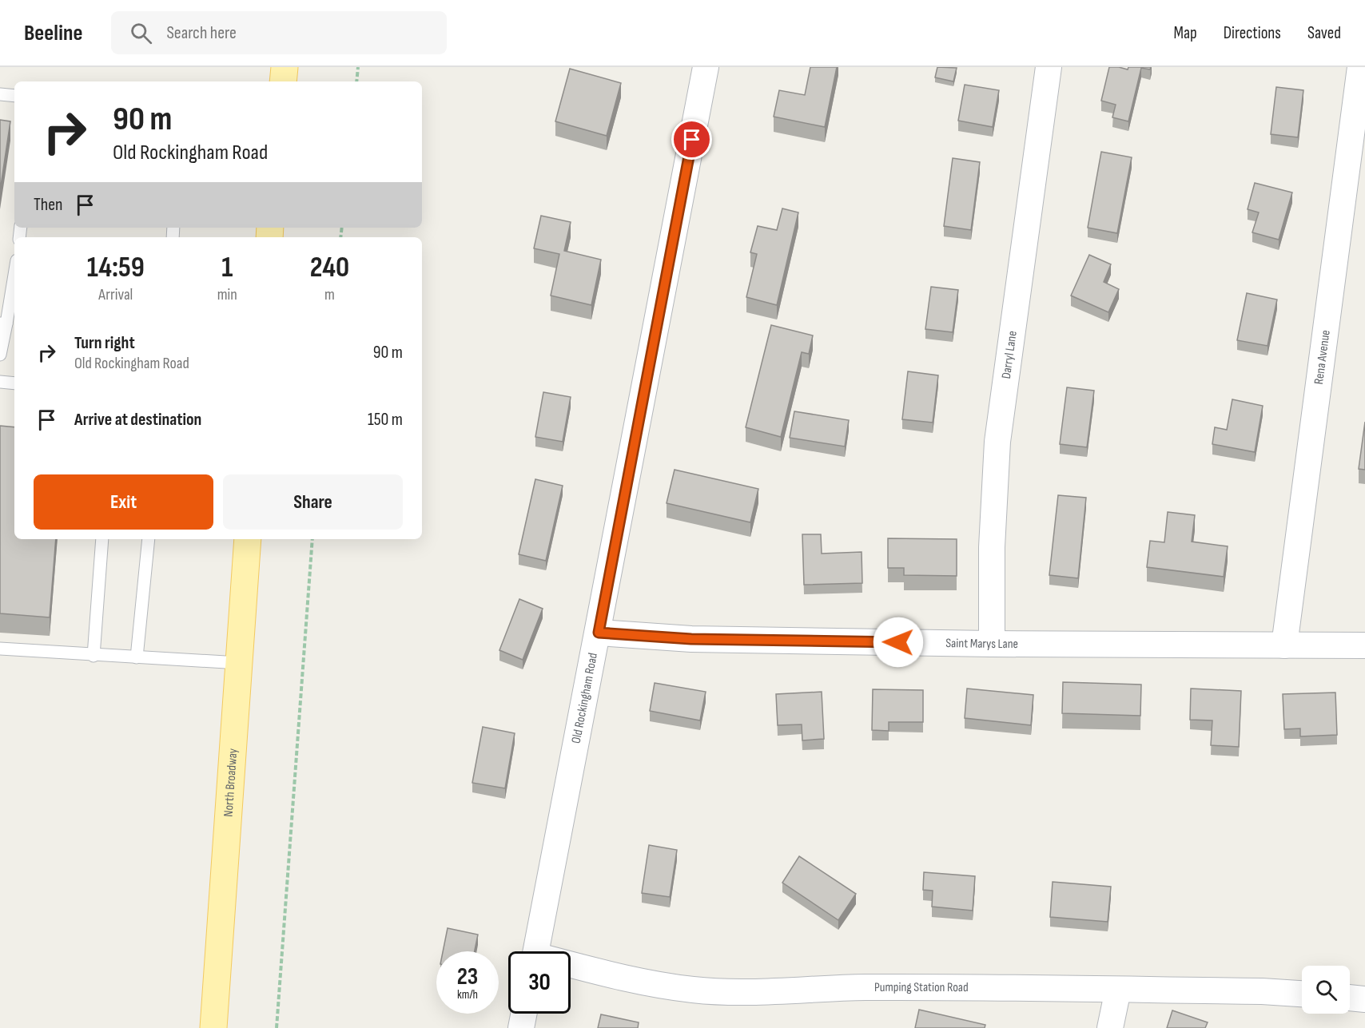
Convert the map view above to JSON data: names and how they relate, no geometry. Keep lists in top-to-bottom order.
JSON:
{
  "streets": {
    "main road": ["North Broadway"],
    "street": [
      "Darryl Lane",
      "Rena Avenue",
      "Saint Marys Lane",
      "Old Rockingham Road",
      "Pumping Station Road"
    ]
  },
  "crossings": [
    ["Darryl Lane", "Saint Marys Lane"],
    ["Rena Avenue", "Saint Marys Lane"],
    ["Saint Marys Lane", "Old Rockingham Road"]
  ],
  "page": {
    "header": "Beeline",
    "search": "Search here",
    "nav": ["Map", "Directions", "Saved"],
    "turn": ["90 m", "Old Rockingham Road"],
    "then": "Then",
    "eta": [
      "14:59",
      "Arrival",
      "1",
      "min",
      "240",
      "m"
    ],
    "list": [
      {
        "name": "Turn right",
        "note": "Old Rockingham Road",
        "value": "90 m"
      },
      {
        "name": "Arrive at destination",
        "value": "150 m"
      }
    ],
    "buttons": ["Exit", "Share"],
    "speed": "23 km/h",
    "limit": "30"
  }
}
